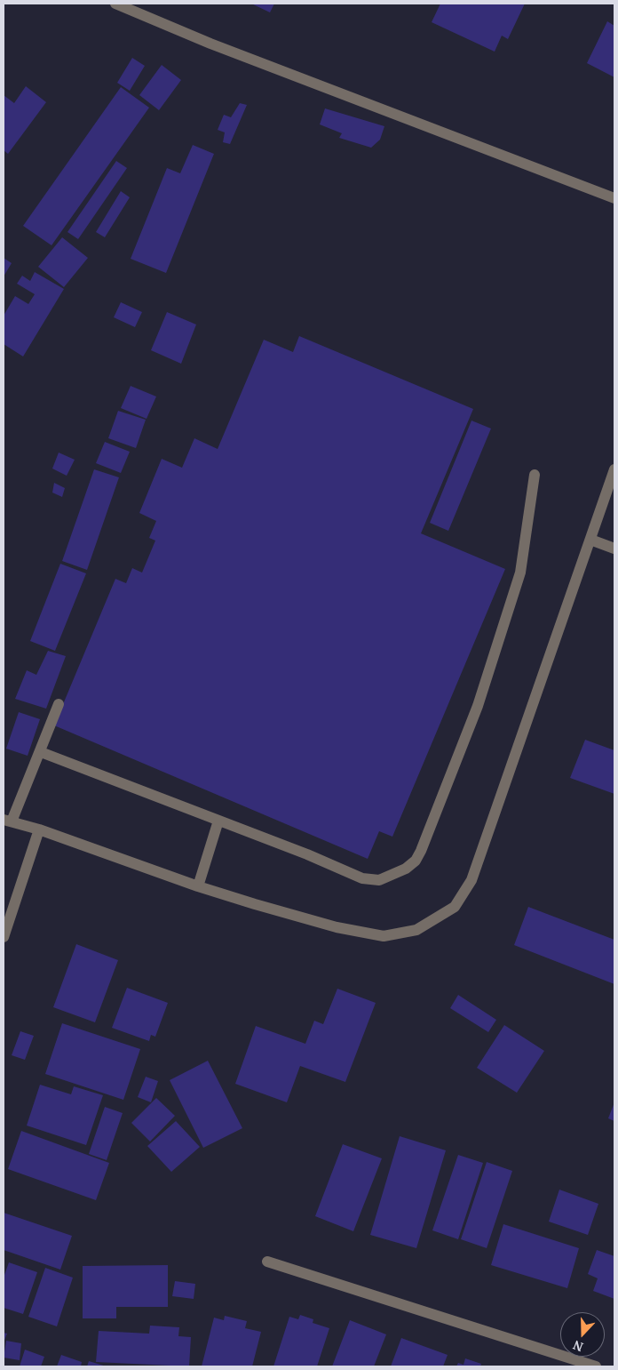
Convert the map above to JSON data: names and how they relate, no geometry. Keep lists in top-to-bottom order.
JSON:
{
  "north": "bottom"
}
